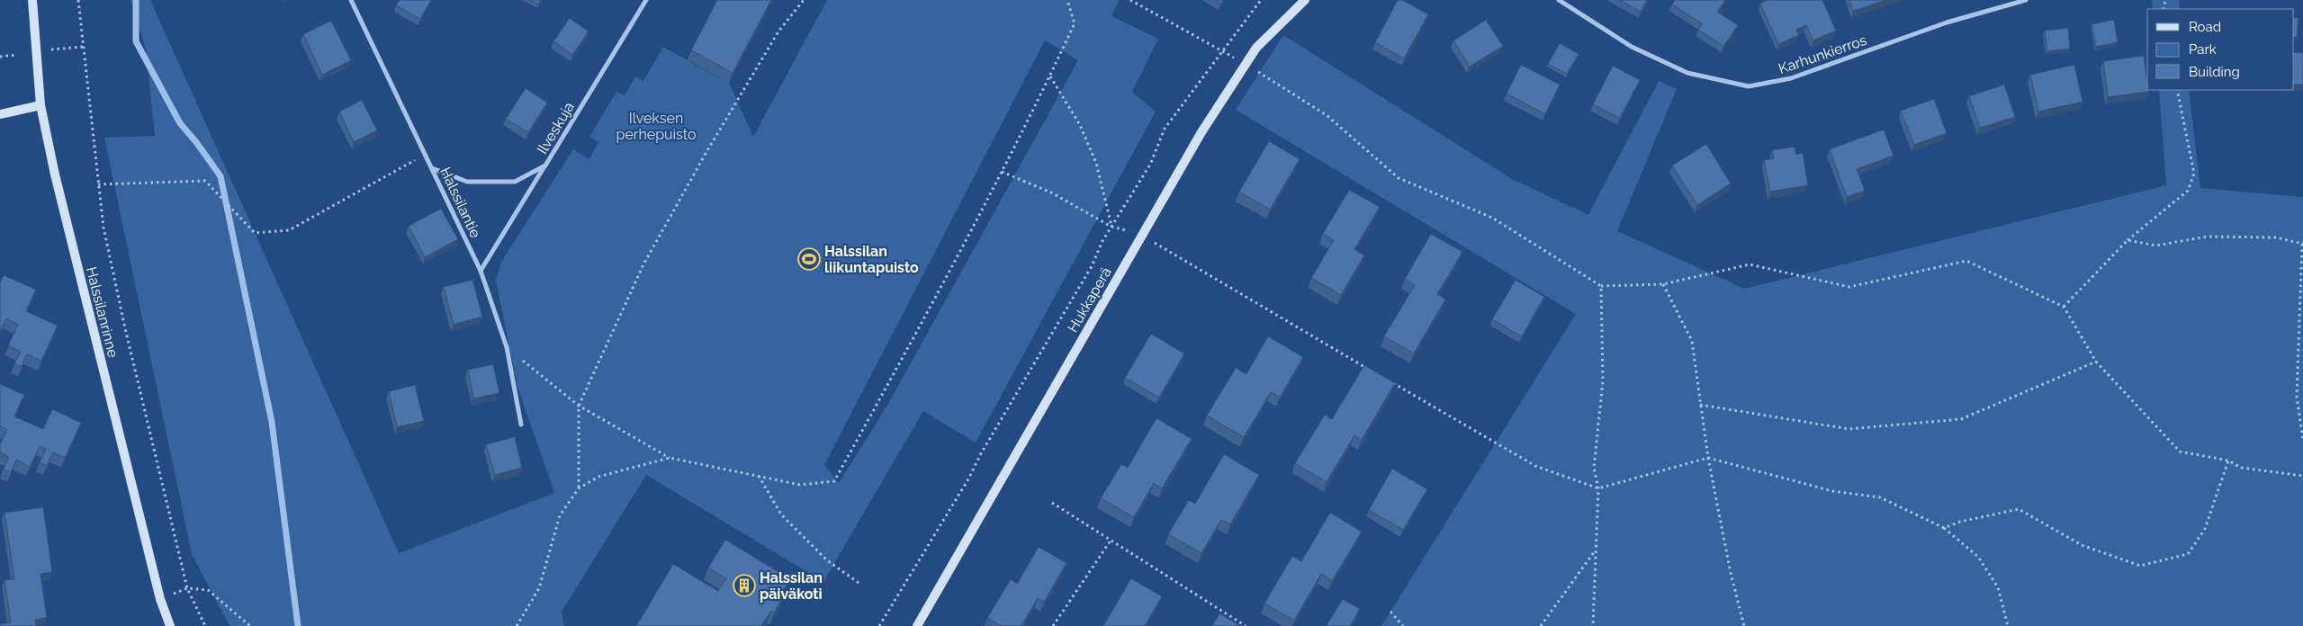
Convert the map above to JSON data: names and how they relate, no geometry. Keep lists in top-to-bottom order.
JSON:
{
  "streets": {
    "street": [
      "Karhunkierros",
      "Ilveskuja",
      "Halssilantie",
      "Hukkaperä",
      "Halssilanrinne"
    ]
  },
  "crossings": [
    ["Ilveskuja", "Halssilantie"]
  ],
  "parks": ["Ilveksen perhepuisto"],
  "places": {
    "sports": ["Halssilan liikuntapuisto"],
    "building": ["Halssilan päiväkoti"]
  },
  "legend": ["Road", "Park", "Building"]
}
